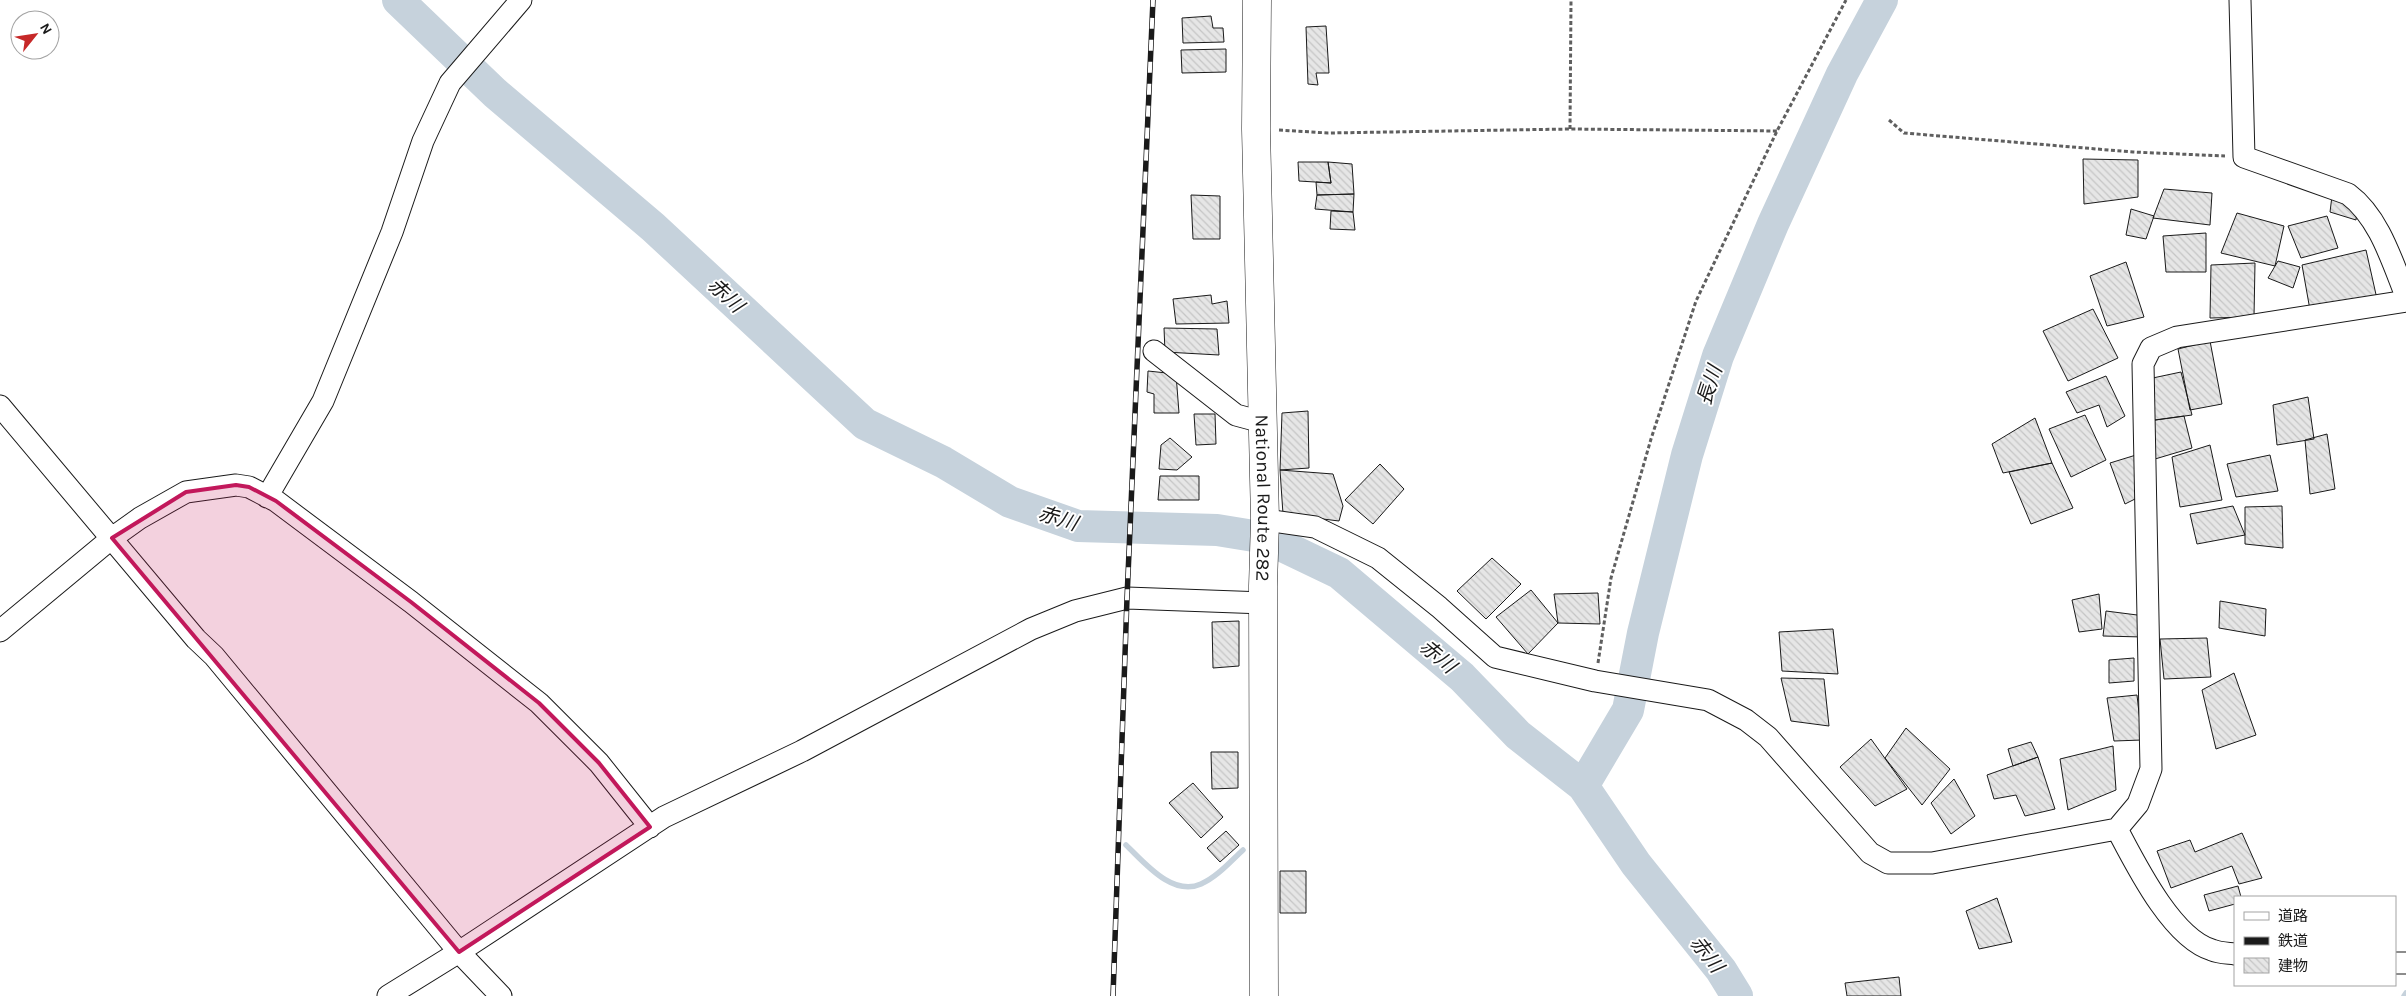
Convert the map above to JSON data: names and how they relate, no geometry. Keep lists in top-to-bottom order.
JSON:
{
  "streets": {
    "highway": ["National Route 282"]
  },
  "water": ["赤川", "長川"],
  "legend": ["道路", "鉄道", "建物"],
  "north": "top right"
}
